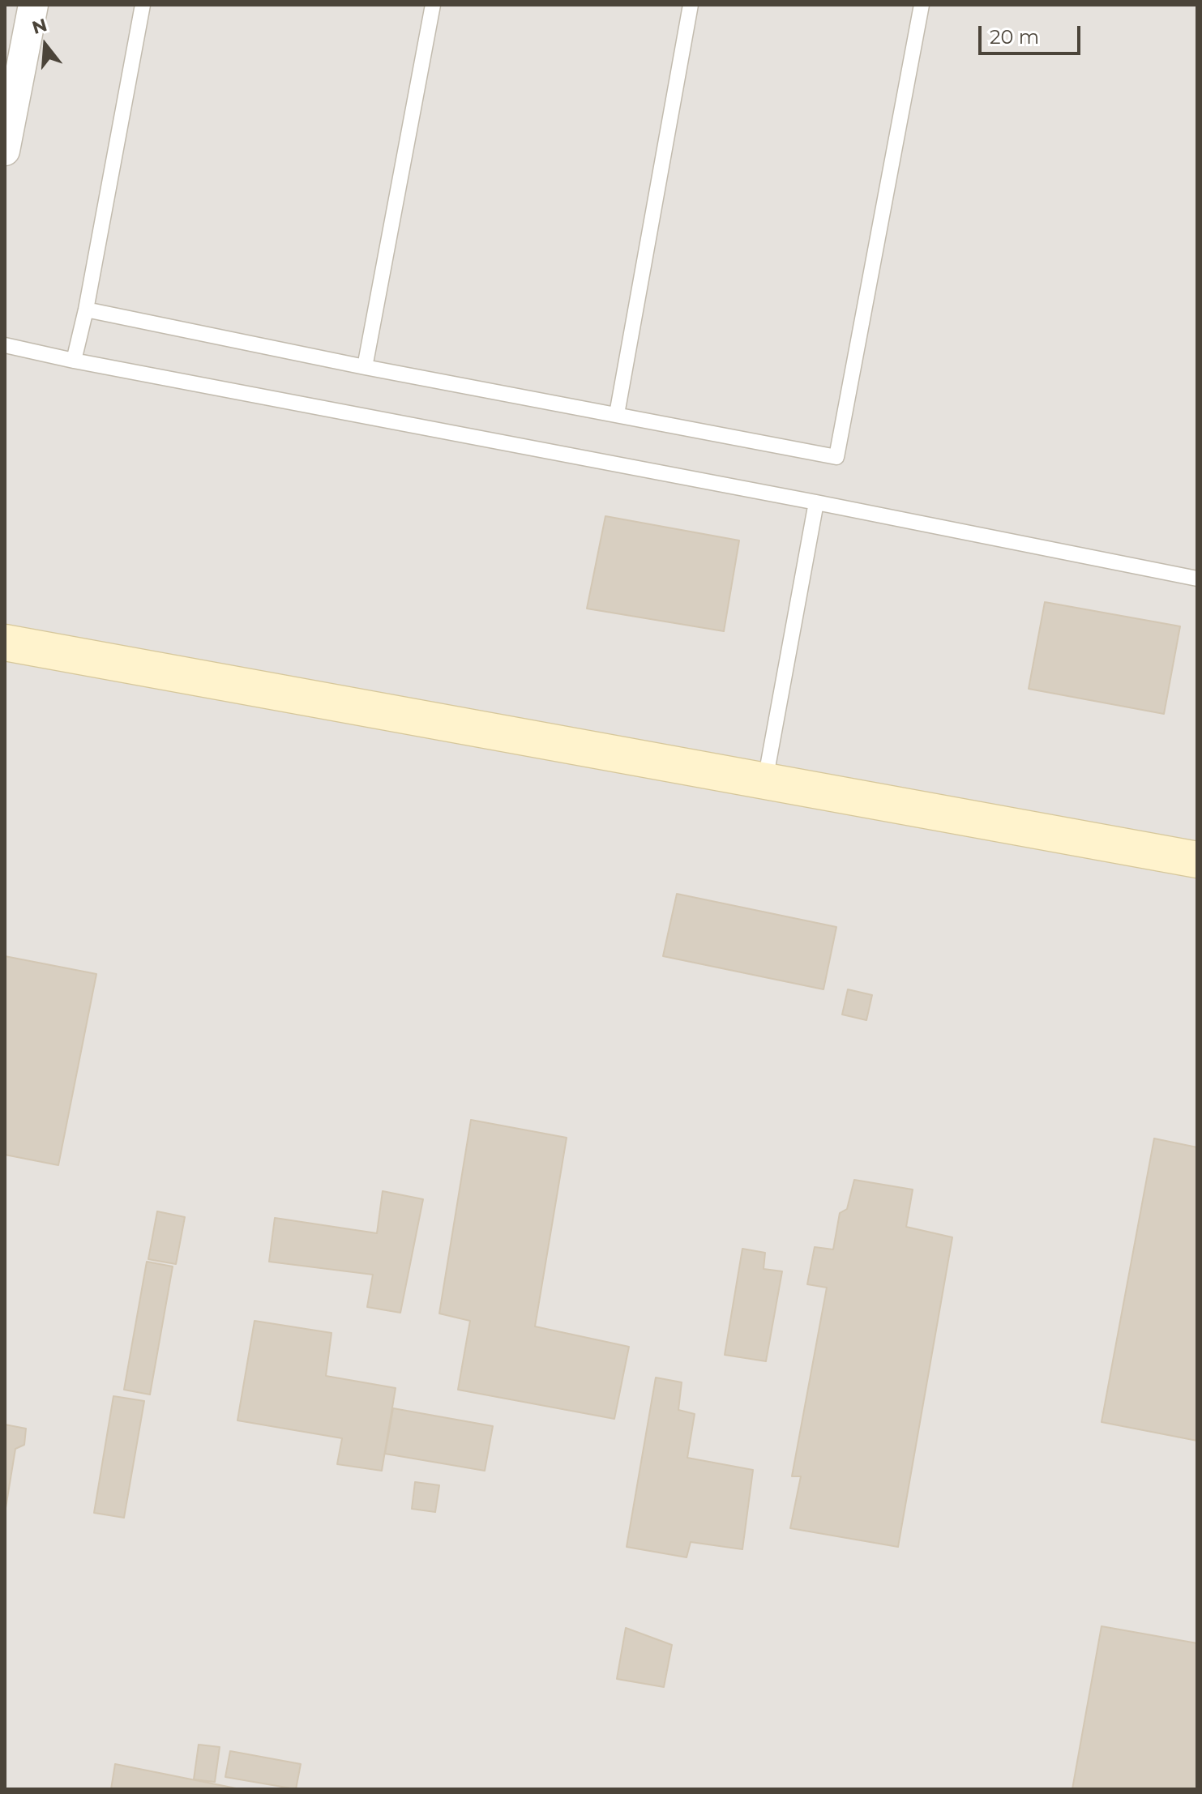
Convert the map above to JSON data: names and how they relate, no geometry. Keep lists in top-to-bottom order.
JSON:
{
  "scale_bar": "20 m",
  "north": "top"
}
